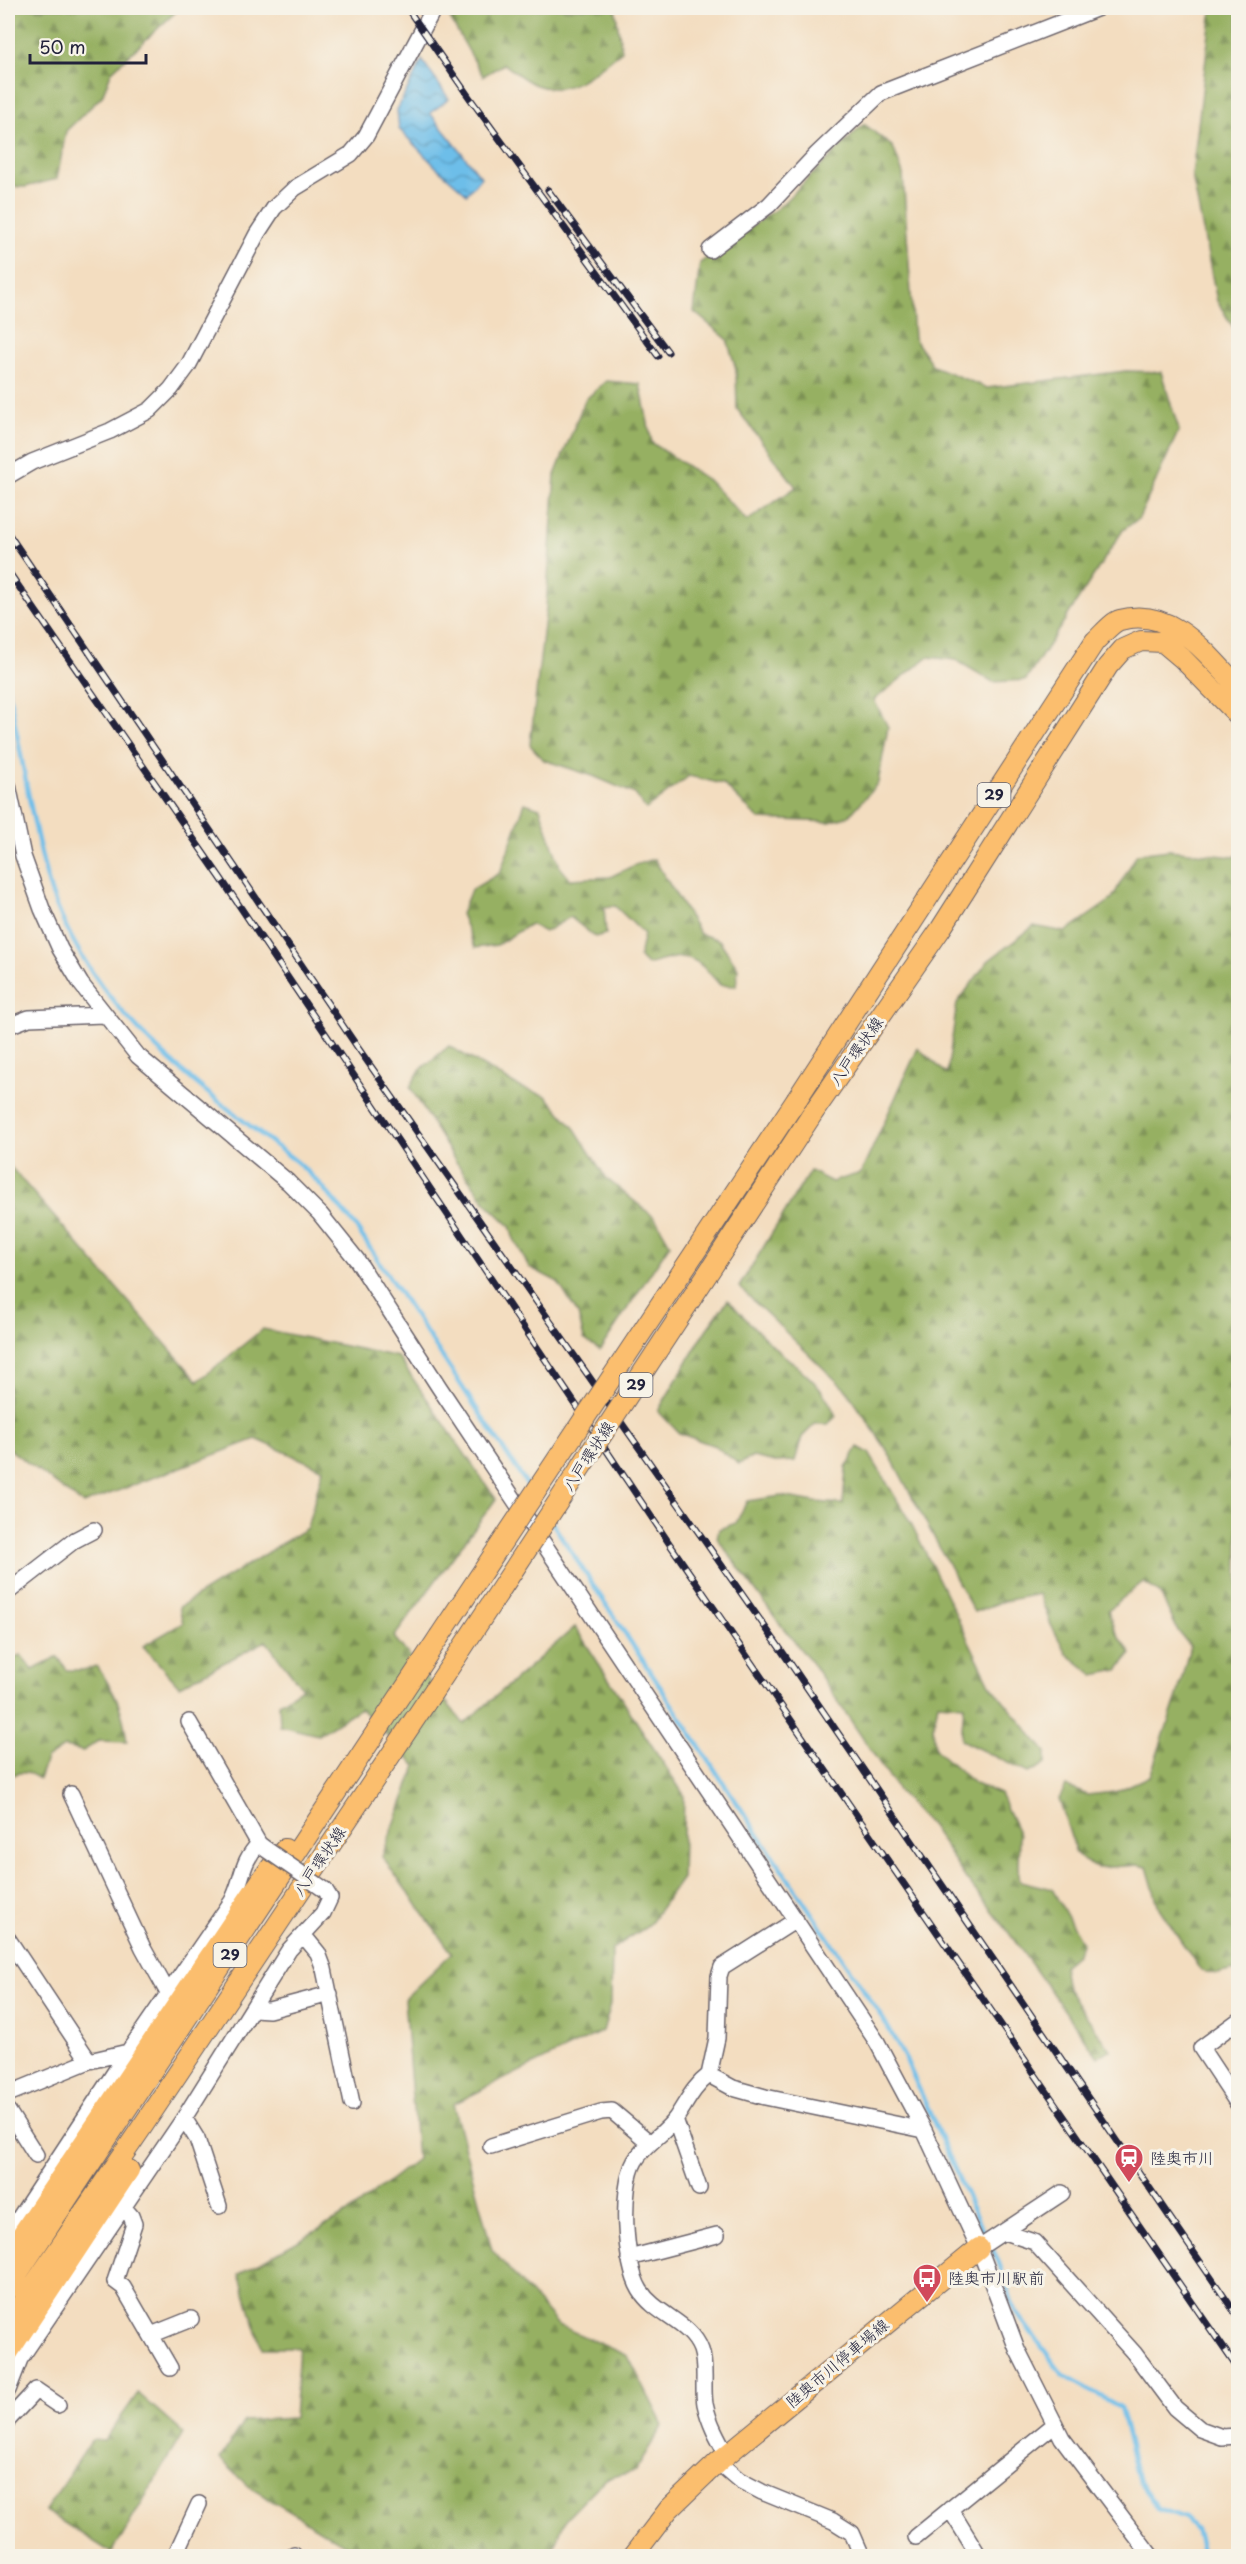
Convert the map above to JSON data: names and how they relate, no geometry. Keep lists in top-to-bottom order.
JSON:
{
  "streets": {
    "main road": ["29", "八戸環状線", "陸奥市川停車場線"]
  },
  "crossings": [
    ["29", "八戸環状線"]
  ],
  "places": {
    "station": ["陸奥市川"],
    "bus stop": ["陸奥市川駅前"]
  },
  "scale_bar": "50 m"
}
